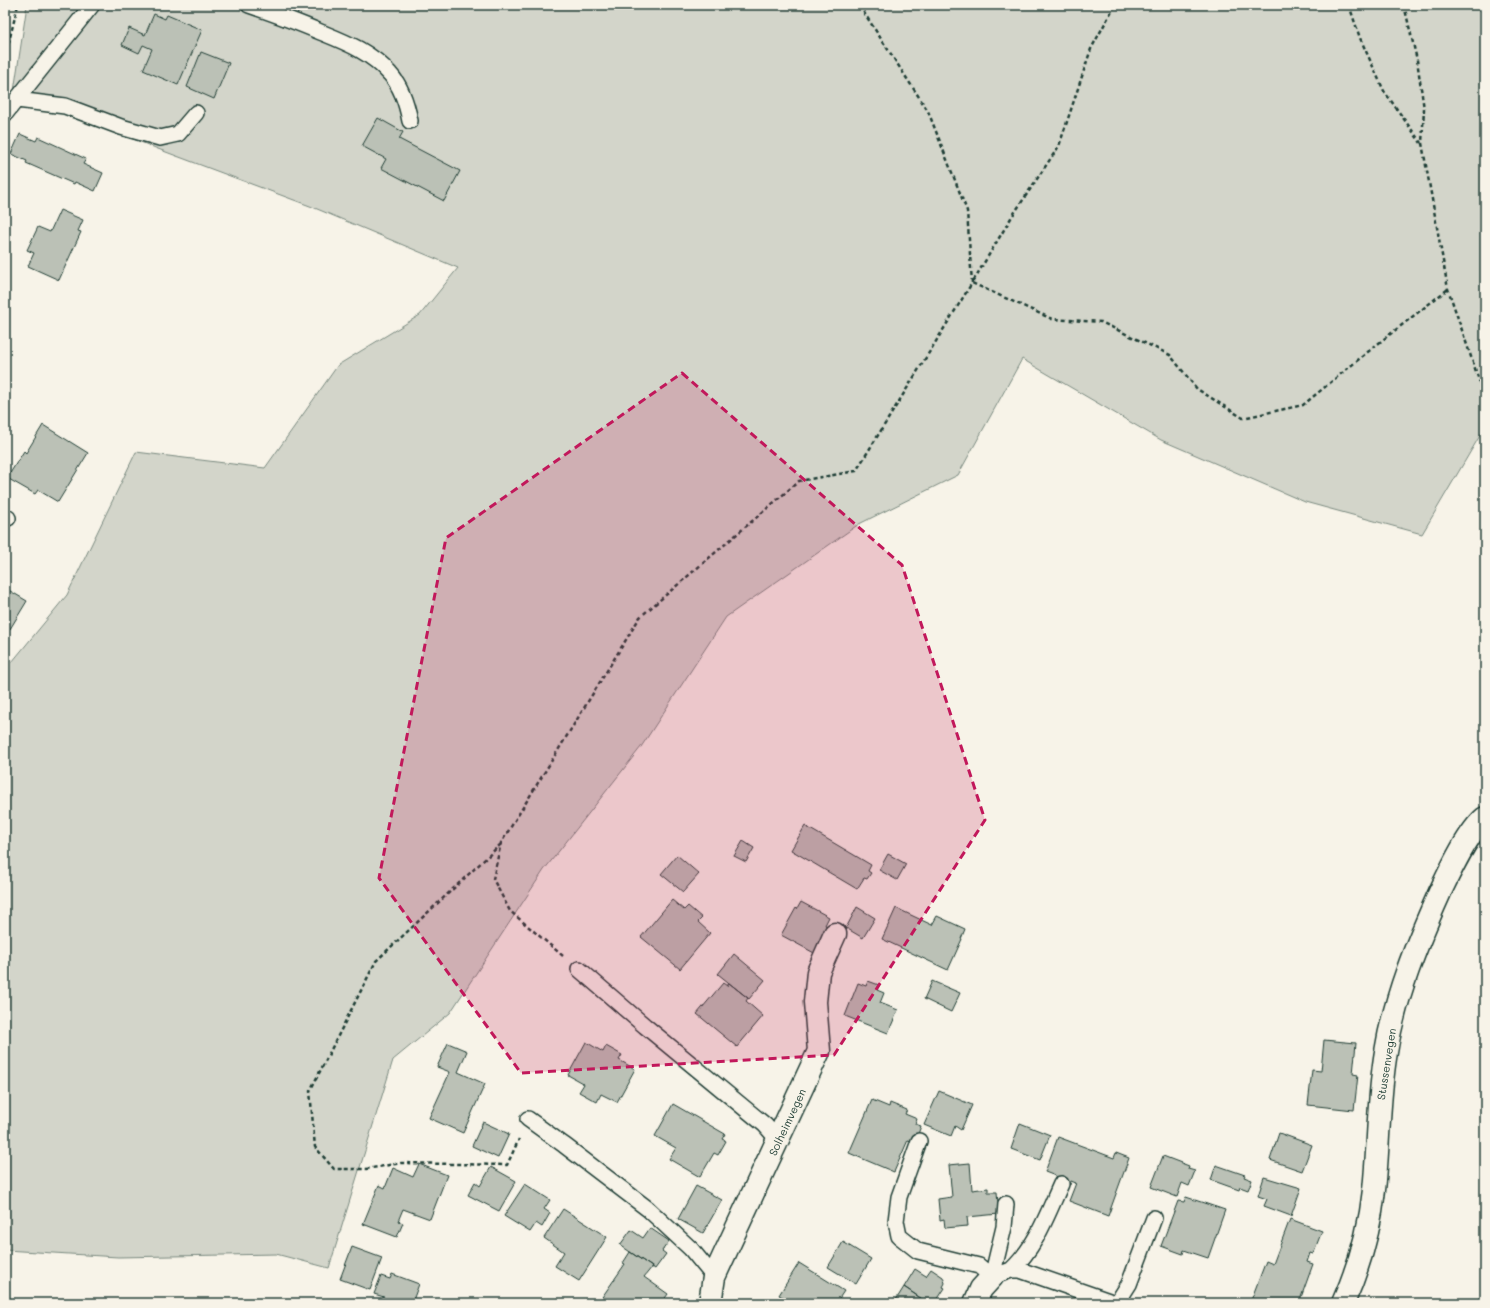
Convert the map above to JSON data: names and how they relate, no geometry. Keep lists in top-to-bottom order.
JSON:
{
  "streets": {
    "street": ["Stussenvegen", "Solheimvegen"]
  }
}
